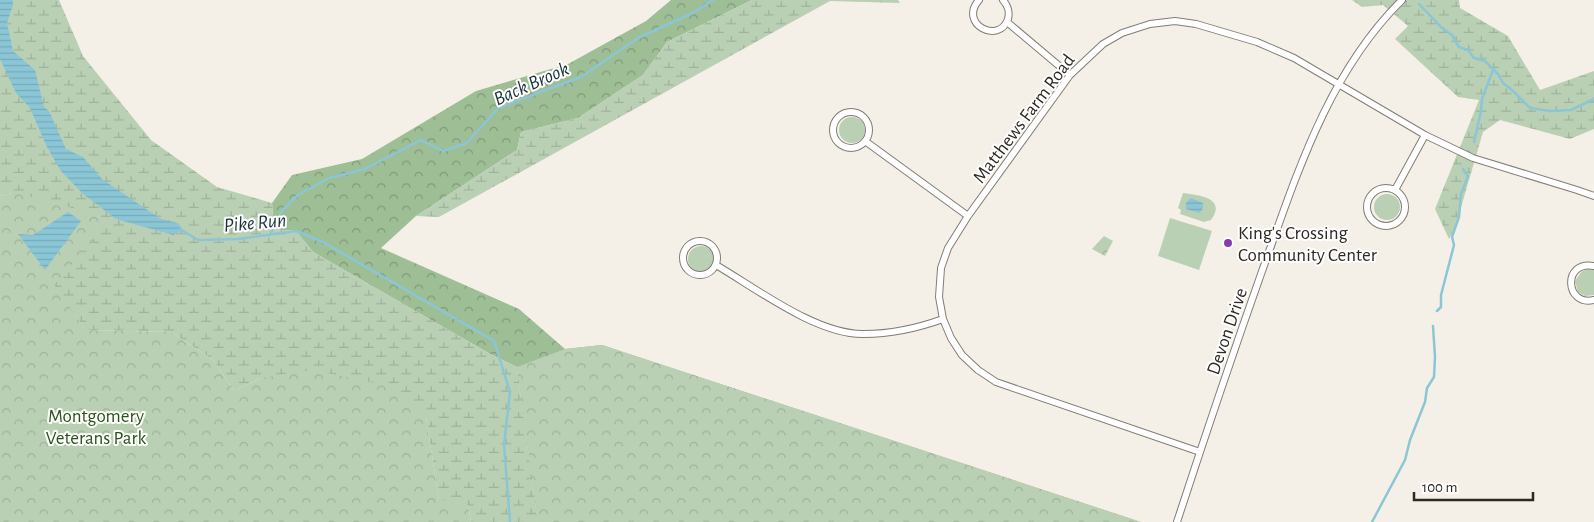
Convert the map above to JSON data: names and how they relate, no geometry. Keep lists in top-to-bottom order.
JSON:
{
  "streets": {
    "street": ["Matthews Farm Road", "Devon Drive"]
  },
  "crossings": [
    ["Matthews Farm Road", "Devon Drive"]
  ],
  "water": ["Back Brook", "Pike Run"],
  "parks": ["Montgomery Veterans Park"],
  "places": ["King's Crossing Community Center"],
  "scale_bar": "100 m"
}
